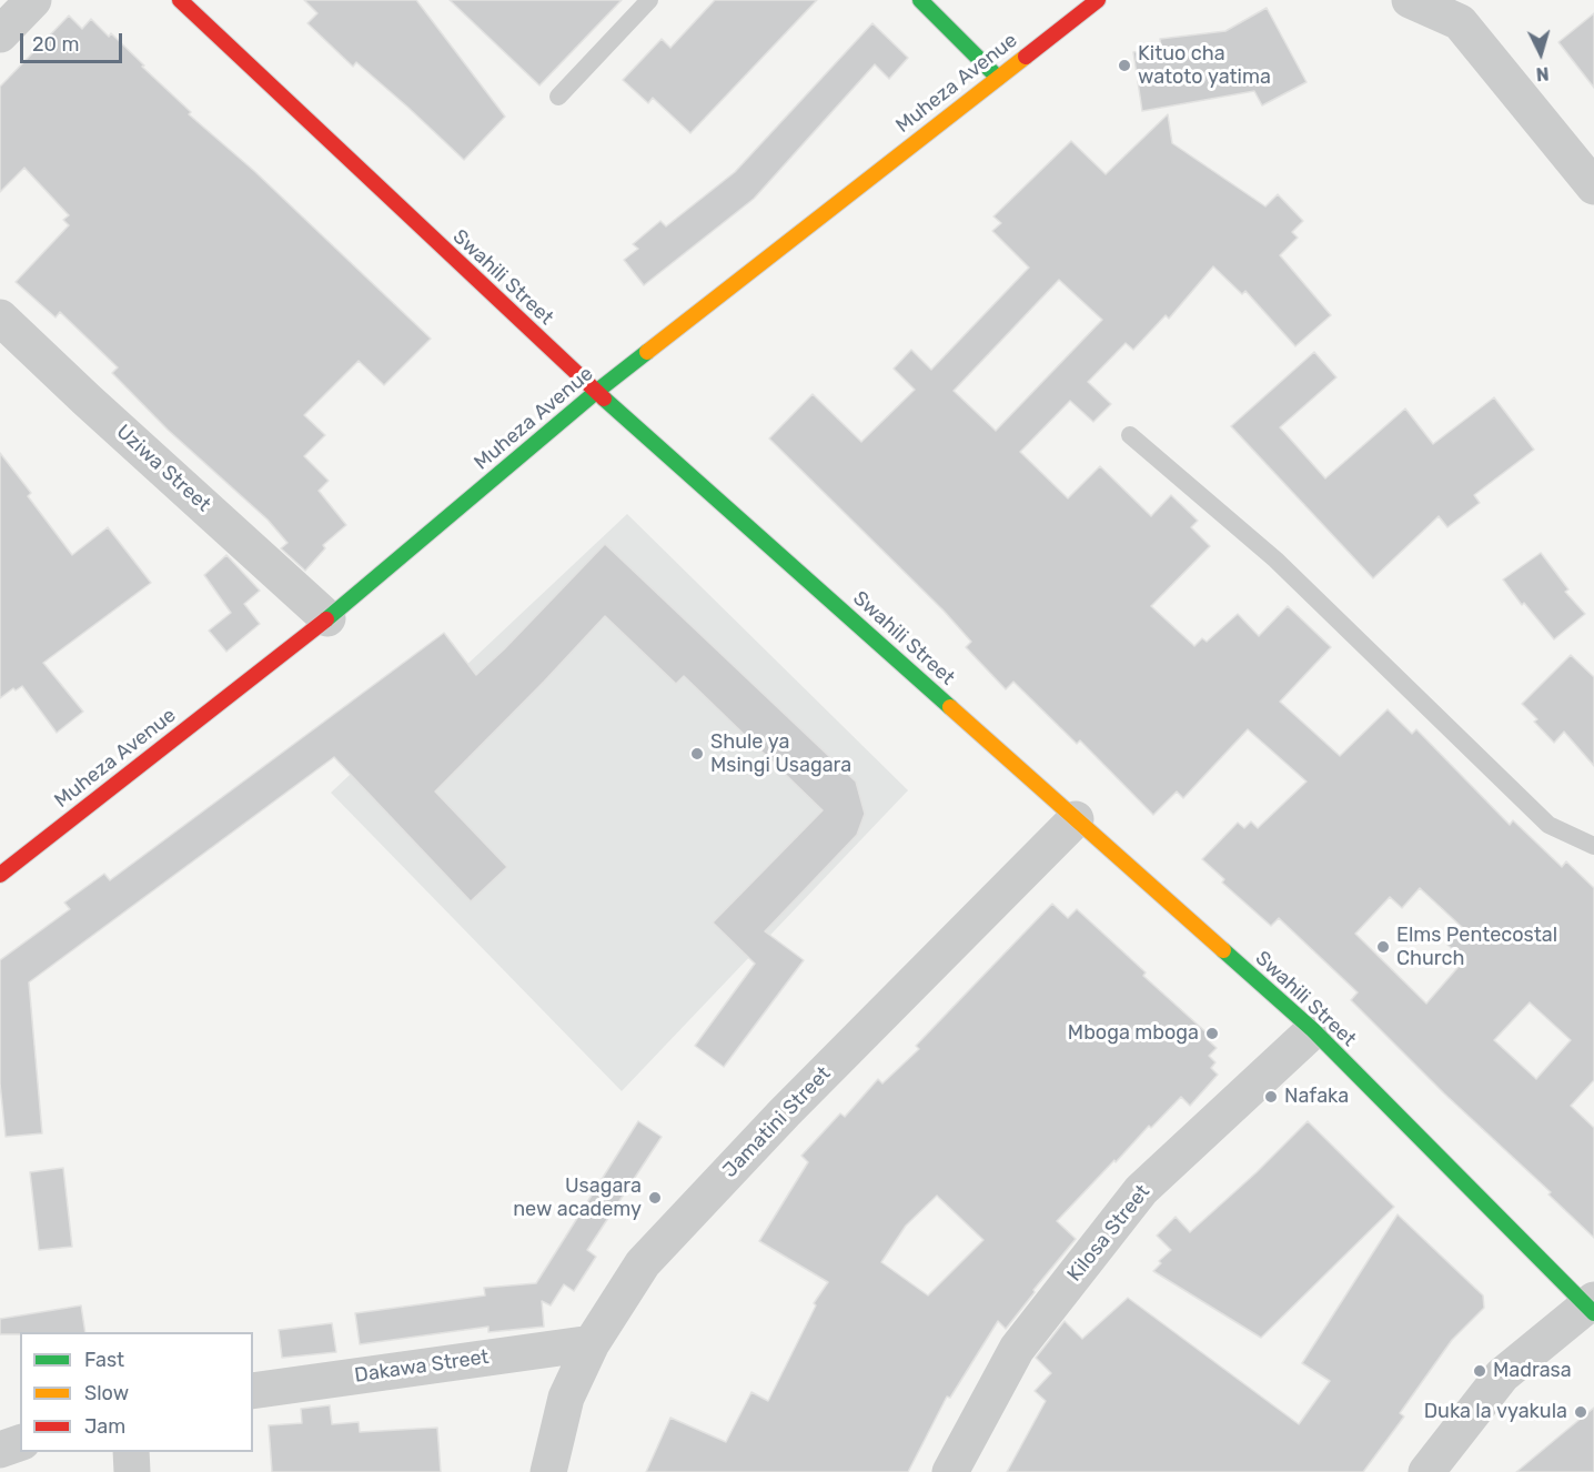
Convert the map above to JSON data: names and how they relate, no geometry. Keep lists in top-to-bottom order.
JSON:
{
  "streets": {
    "street": [
      "Muheza Avenue",
      "Swahili Street",
      "Uziwa Street",
      "Jamatini Street",
      "Kilosa Street",
      "Dakawa Street"
    ]
  },
  "crossings": [
    ["Muheza Avenue", "Swahili Street"],
    ["Muheza Avenue", "Uziwa Street"],
    ["Swahili Street", "Jamatini Street"],
    ["Swahili Street", "Kilosa Street"],
    ["Jamatini Street", "Dakawa Street"]
  ],
  "places": [
    "Kituo cha watoto yatima",
    "Shule ya Msingi Usagara",
    "Elms Pentecostal Church",
    "Mboga mboga",
    "Nafaka",
    "Usagara new academy",
    "Madrasa",
    "Duka la vyakula"
  ],
  "legend": ["Fast", "Slow", "Jam"],
  "scale_bar": "20 m",
  "north": "bottom"
}
